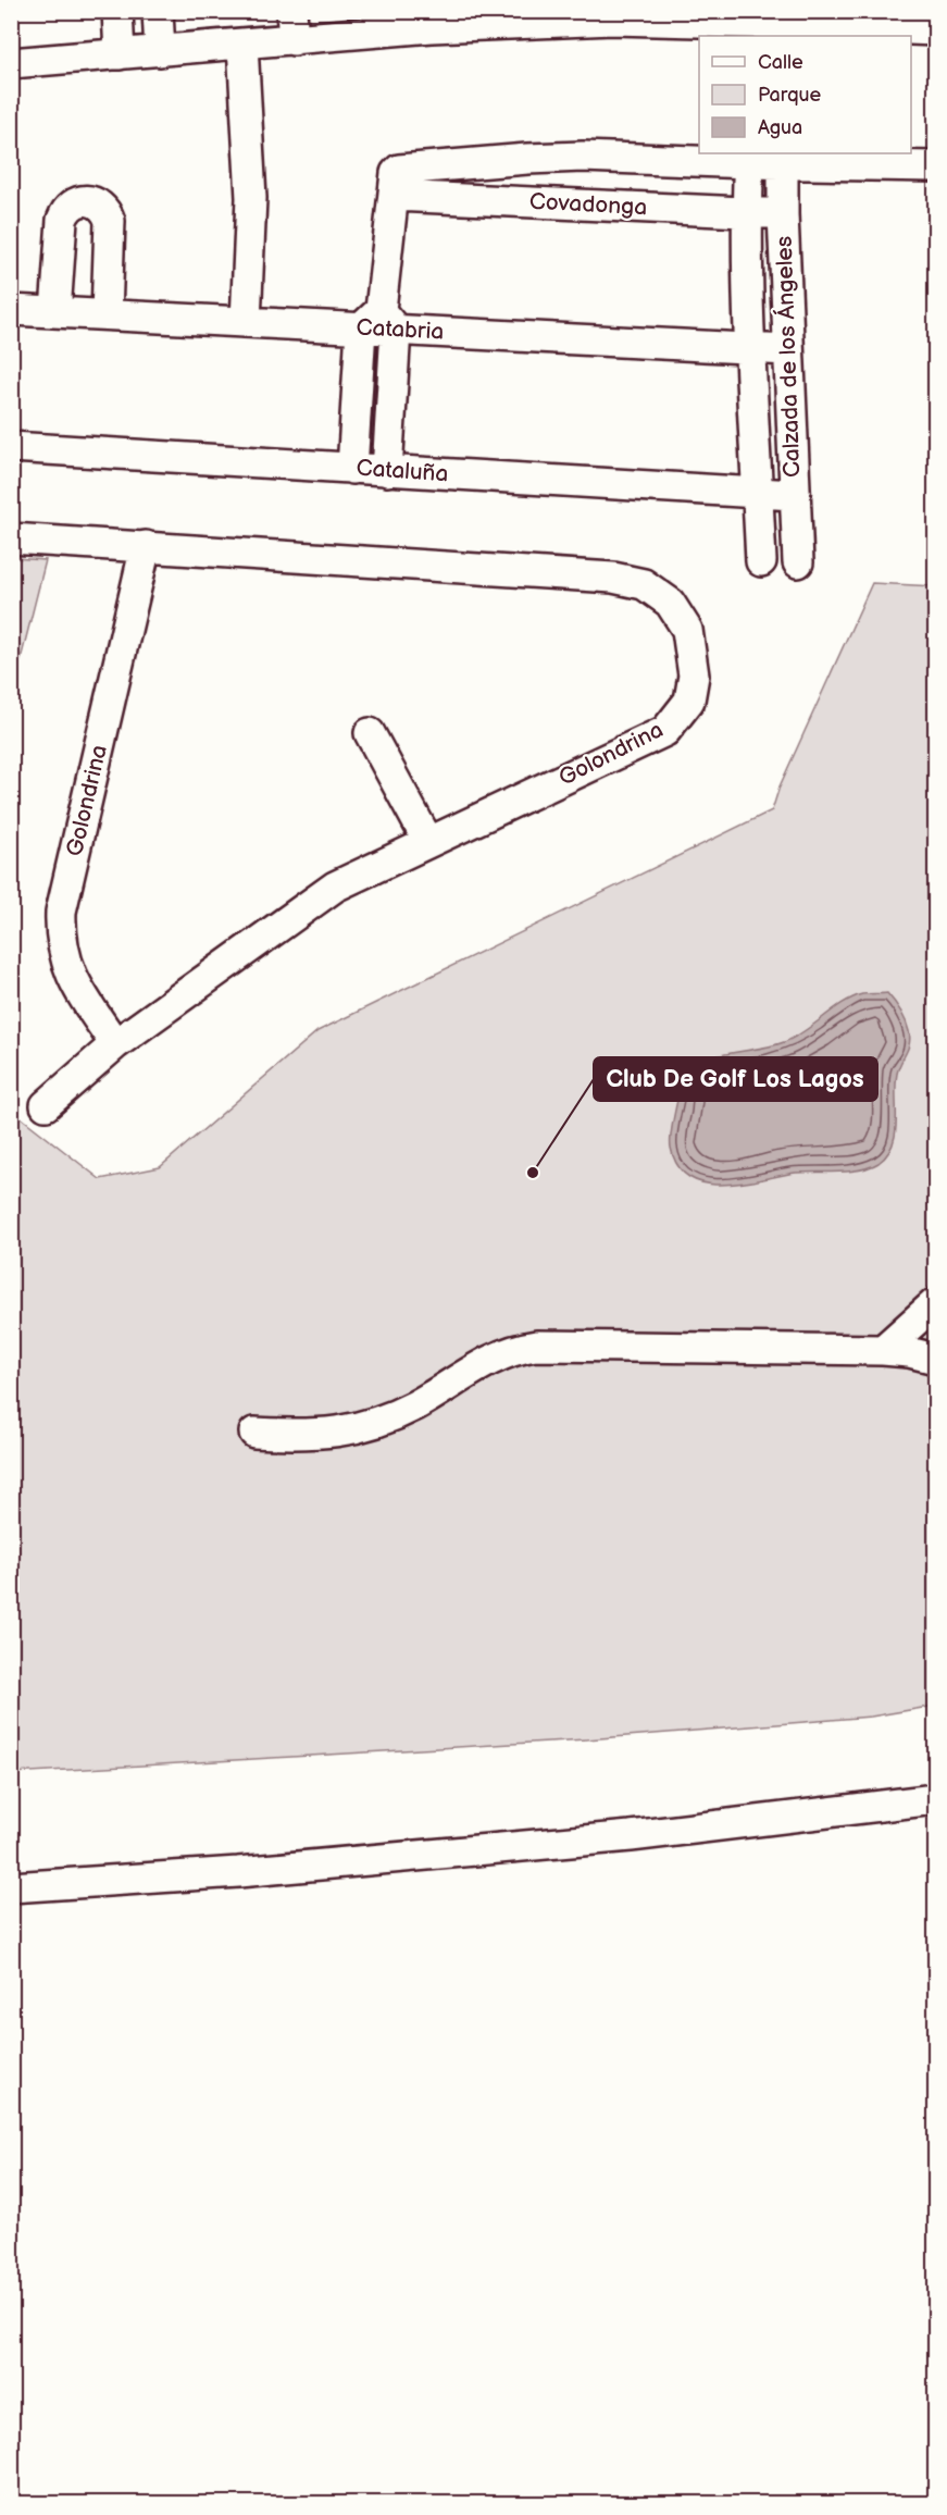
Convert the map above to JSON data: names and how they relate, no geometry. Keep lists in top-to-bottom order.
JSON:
{
  "streets": {
    "street": [
      "Covadonga",
      "Catabria",
      "Calzada de los Ángeles",
      "Cataluña",
      "Golondrina"
    ]
  },
  "crossings": [
    ["Covadonga", "Calzada de los Ángeles"],
    ["Catabria", "Calzada de los Ángeles"],
    ["Calzada de los Ángeles", "Cataluña"]
  ],
  "places": ["Club De Golf Los Lagos"],
  "legend": ["Calle", "Parque", "Agua"]
}
